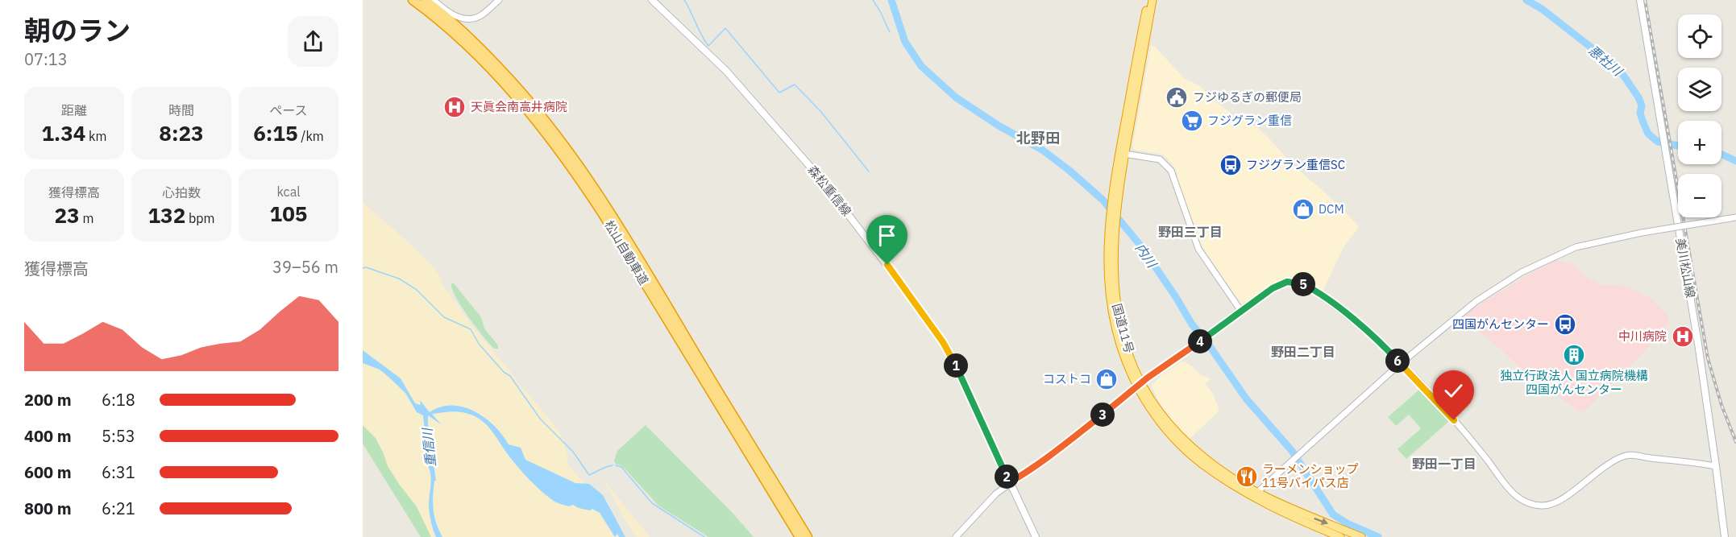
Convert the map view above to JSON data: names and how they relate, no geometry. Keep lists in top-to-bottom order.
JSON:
{
  "streets": {
    "highway": ["松山自動車道", "国道11号"],
    "main road": ["森松重信線", "美川松山線"]
  },
  "districts": [
    "北野田",
    "野田三丁目",
    "野田二丁目",
    "野田一丁目"
  ],
  "water": ["悪社川", "内川", "重信川"],
  "places": {
    "public building": ["フジゆるぎの郵便局"],
    "hospital": ["天眞会南高井病院", "中川病院"],
    "supermarket": ["フジグラン重信"],
    "bus stop": ["フジグラン重信SC", "四国がんセンター"],
    "shop": ["DCM", "コストコ"],
    "building": ["独立行政法人 国立病院機構 四国がんセンター"],
    "restaurant": ["ラーメンショップ 11号バイパス店"]
  },
  "page": {
    "heading": ["朝のラン", "07:13"],
    "map_buttons": ["+", "−"],
    "stats": [
      ["距離", "1.34 km"],
      ["時間", "8:23"],
      ["ペース", "6:15 /km"],
      ["獲得標高", "23 m"],
      ["心拍数", "132 bpm"],
      ["kcal", "105"]
    ],
    "chart": ["獲得標高", "39–56 m"],
    "pins": [
      "5",
      "4",
      "6",
      "1",
      "3",
      "2"
    ],
    "list": [
      {
        "name": "200 m",
        "note": "6:18"
      },
      {
        "name": "400 m",
        "note": "5:53"
      },
      {
        "name": "600 m",
        "note": "6:31"
      },
      {
        "name": "800 m",
        "note": "6:21"
      }
    ]
  }
}
